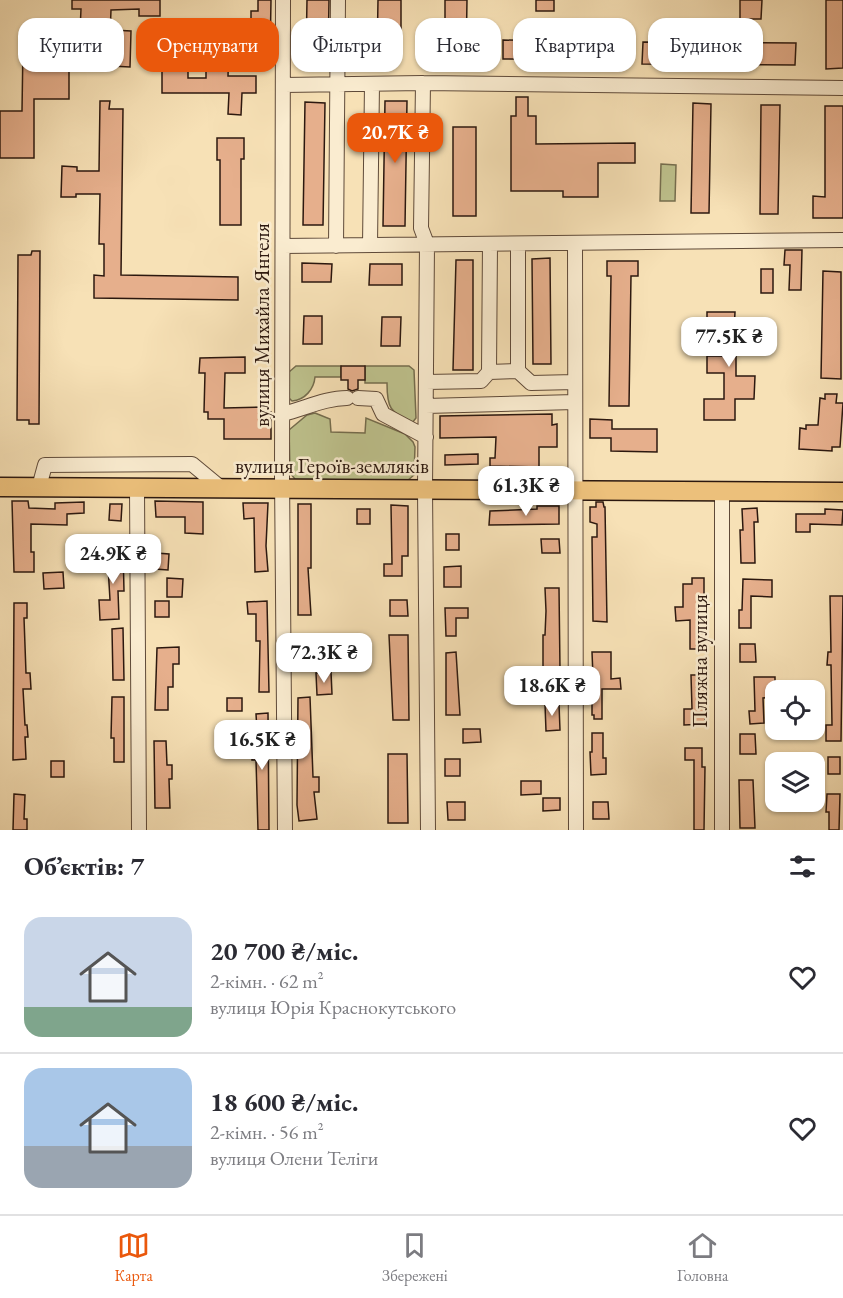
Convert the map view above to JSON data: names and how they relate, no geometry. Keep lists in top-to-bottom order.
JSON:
{
  "streets": {
    "main road": ["вулиця Героїв-земляків"],
    "street": ["вулиця Михайла Янгеля", "Пляжна вулиця"]
  },
  "crossings": [
    ["вулиця Михайла Янгеля", "вулиця Героїв-земляків"],
    ["вулиця Героїв-земляків", "Пляжна вулиця"]
  ],
  "page": {
    "chip": [
      "Купити",
      "Орендувати",
      "Фільтри",
      "Нове",
      "Квартира",
      "Будинок"
    ],
    "price": [
      "20.7K ₴",
      "77.5K ₴",
      "61.3K ₴",
      "24.9K ₴",
      "72.3K ₴",
      "18.6K ₴",
      "16.5K ₴"
    ],
    "heading": "Об’єктів: 7",
    "list": [
      {
        "name": "20 700 ₴/міс.",
        "note": "2-кімн. · 62 m² · вулиця Юрія Краснокутського"
      },
      {
        "name": "18 600 ₴/міс.",
        "note": "2-кімн. · 56 m² · вулиця Олени Теліги"
      }
    ],
    "tabs": ["Карта", "Збережені", "Головна"]
  }
}
